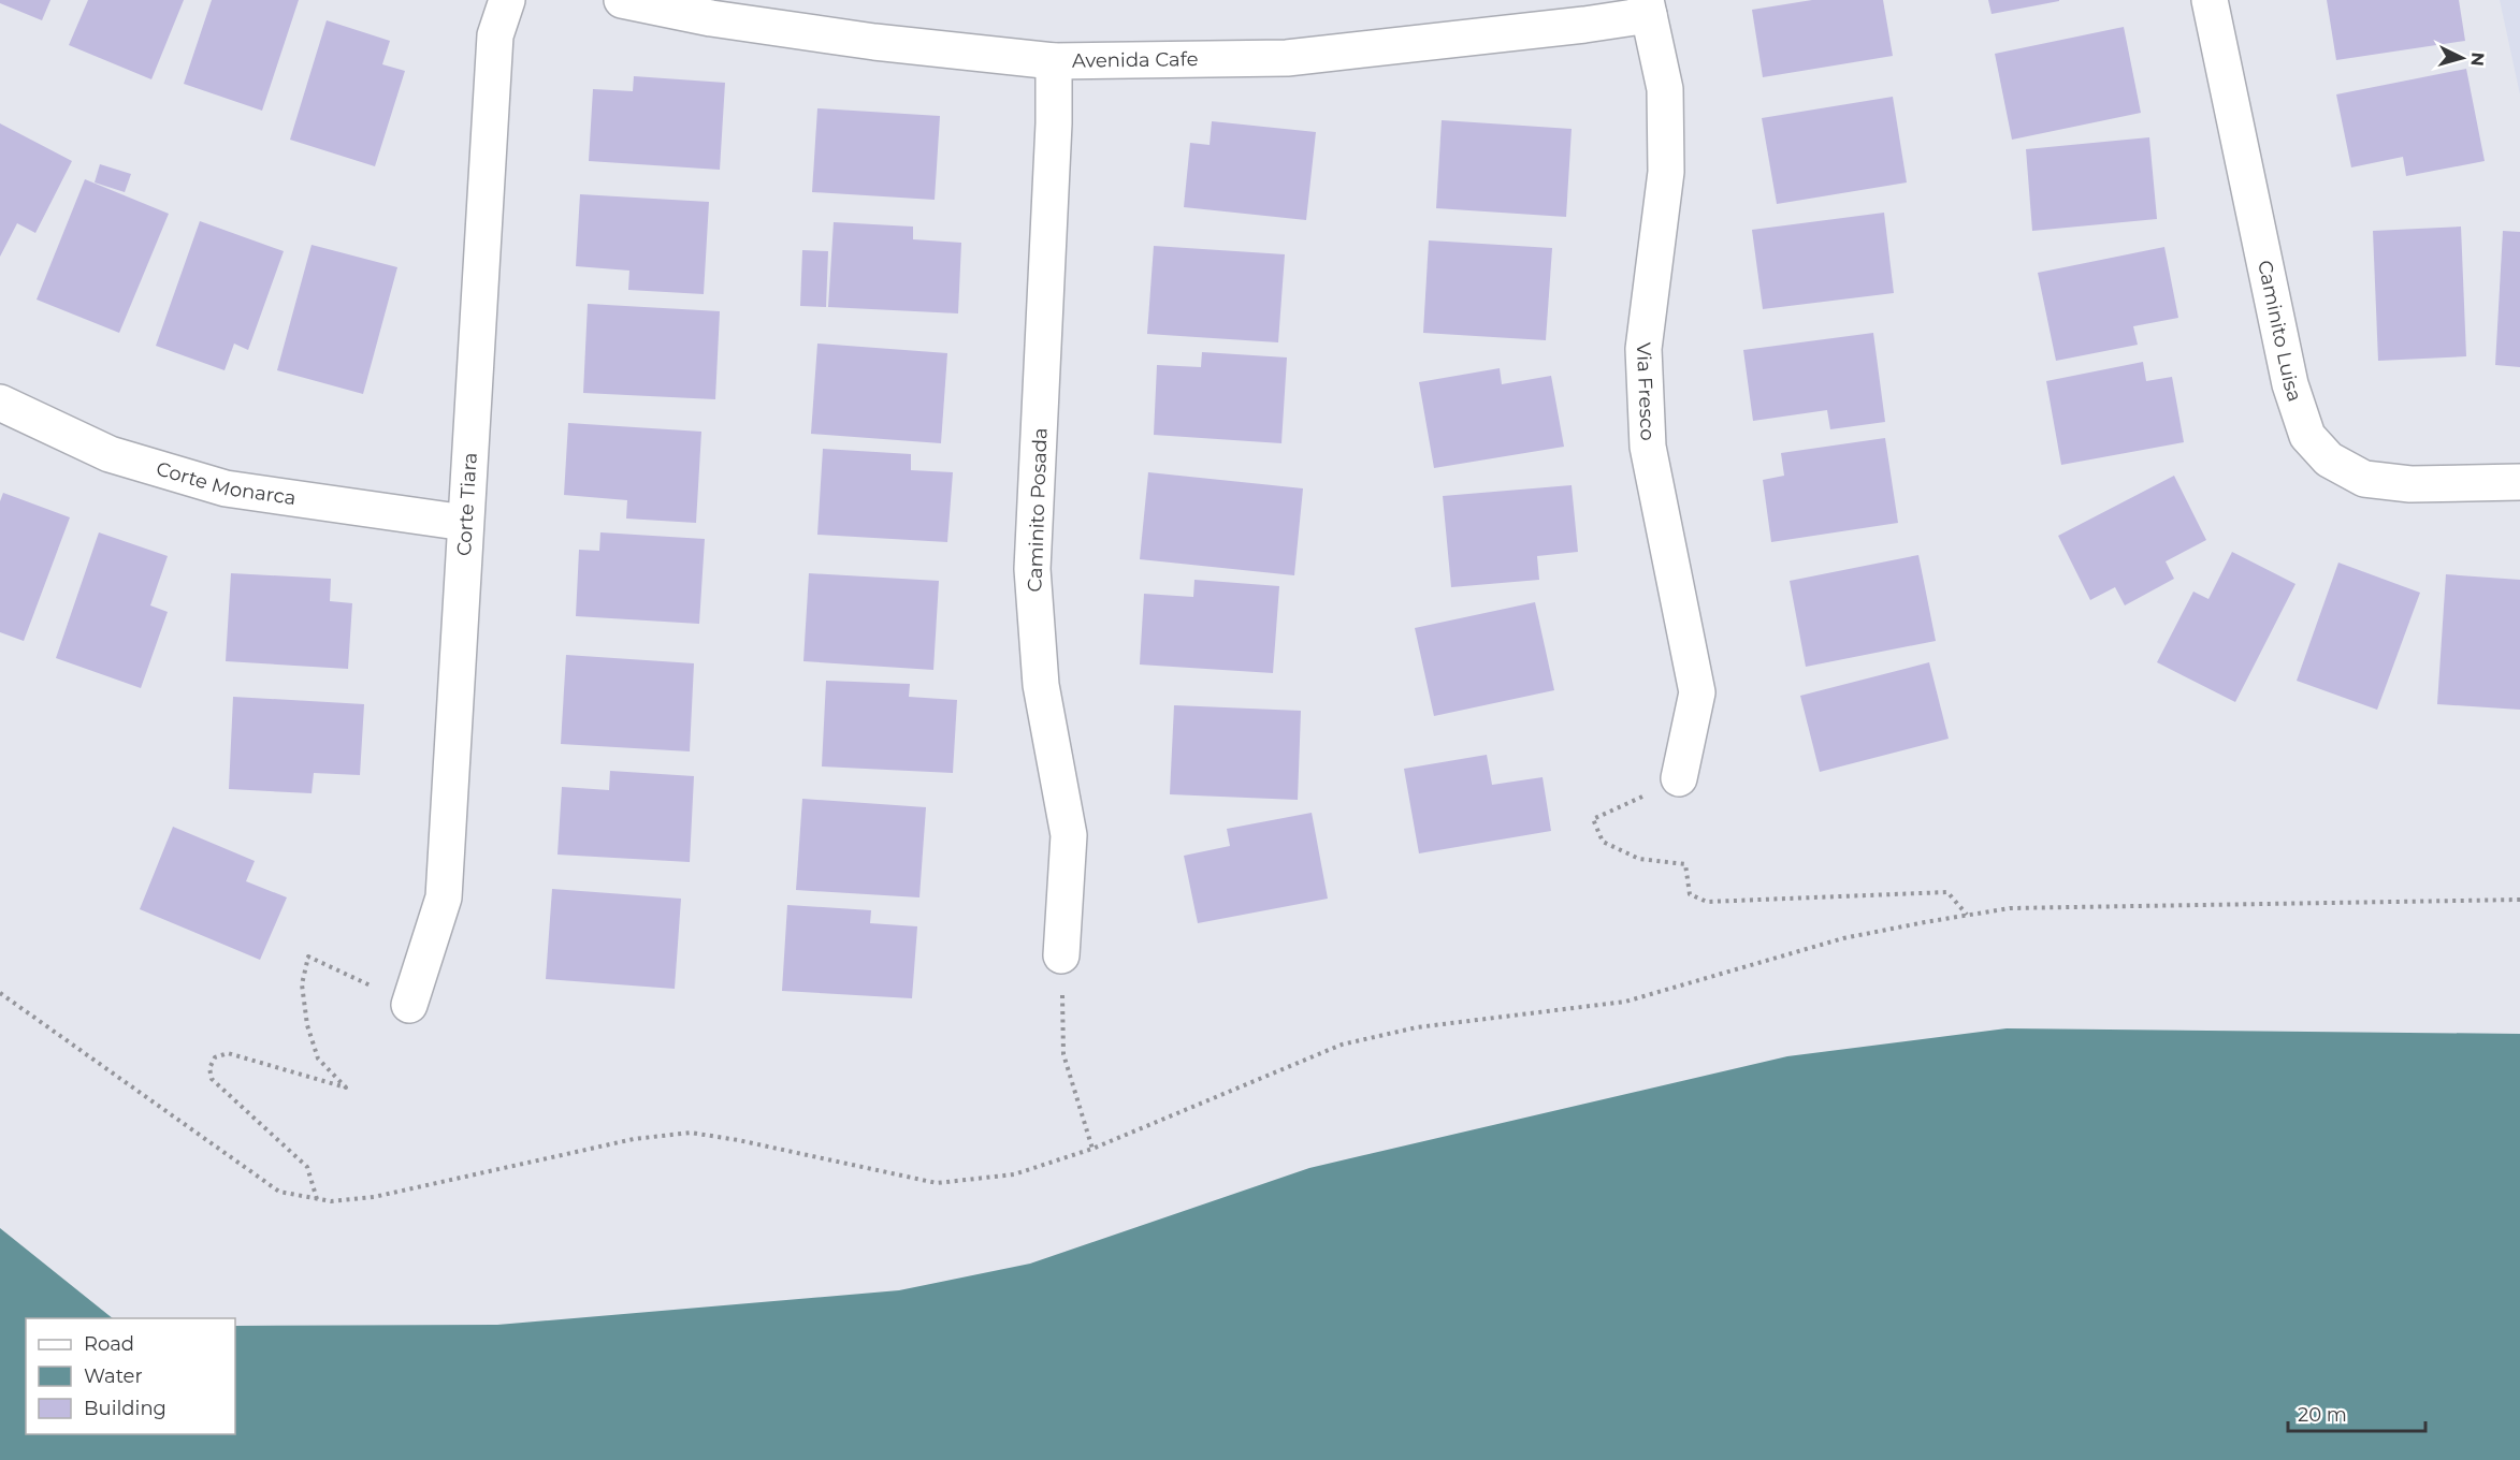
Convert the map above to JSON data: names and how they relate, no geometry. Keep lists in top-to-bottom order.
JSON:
{
  "streets": {
    "street": [
      "Avenida Cafe",
      "Caminito Luisa",
      "Via Fresco",
      "Corte Monarca",
      "Corte Tiara",
      "Caminito Posada"
    ]
  },
  "crossings": [
    ["Avenida Cafe", "Via Fresco"],
    ["Avenida Cafe", "Caminito Posada"],
    ["Corte Monarca", "Corte Tiara"]
  ],
  "legend": ["Road", "Water", "Building"],
  "scale_bar": "20 m",
  "north": "right"
}
